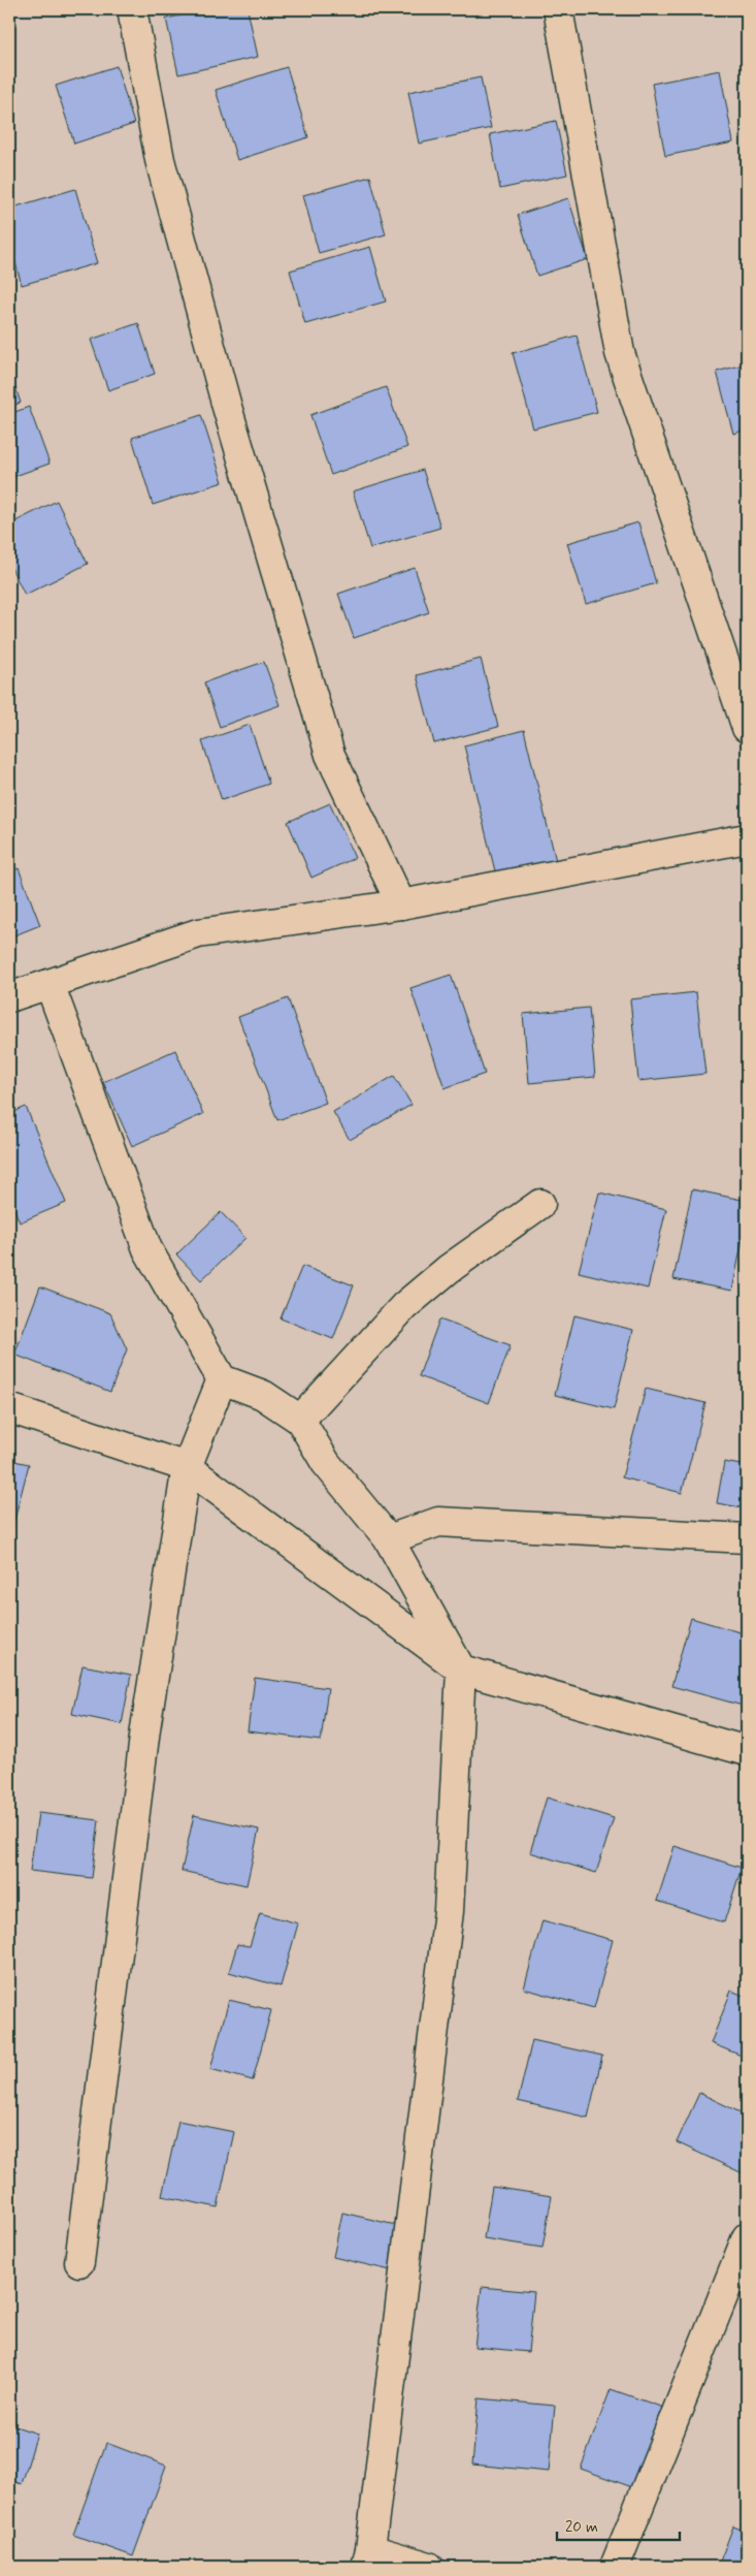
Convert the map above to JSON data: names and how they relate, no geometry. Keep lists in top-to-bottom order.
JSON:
{
  "scale_bar": "20 m"
}
